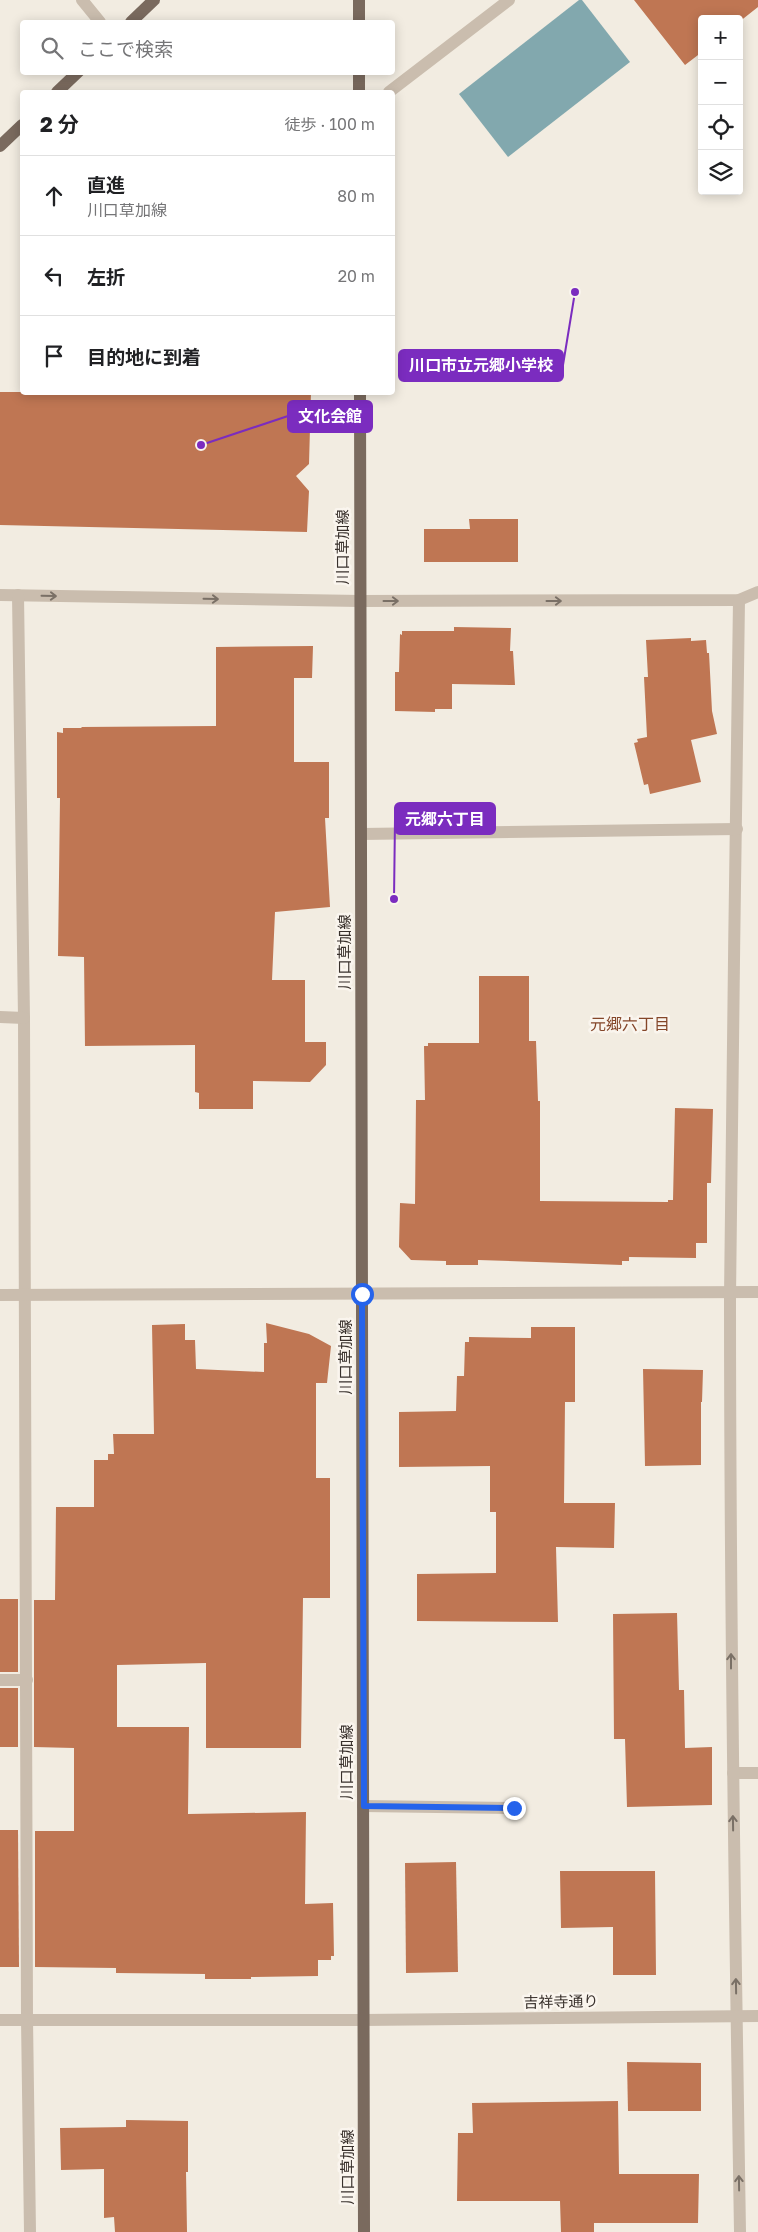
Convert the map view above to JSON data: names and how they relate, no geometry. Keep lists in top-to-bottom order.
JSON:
{
  "streets": {
    "main road": ["川口草加線"],
    "street": ["吉祥寺通り"]
  },
  "crossings": [
    ["川口草加線", "吉祥寺通り"]
  ],
  "districts": ["元郷六丁目"],
  "places": ["川口市立元郷小学校", "文化会館", "元郷六丁目"],
  "page": {
    "map_buttons": ["+", "−"],
    "search": "ここで検索",
    "heading": ["2 分", "徒歩 · 100 m"],
    "list": [
      ["直進", "川口草加線", "80 m"],
      ["左折", "20 m"],
      "目的地に到着"
    ]
  }
}
